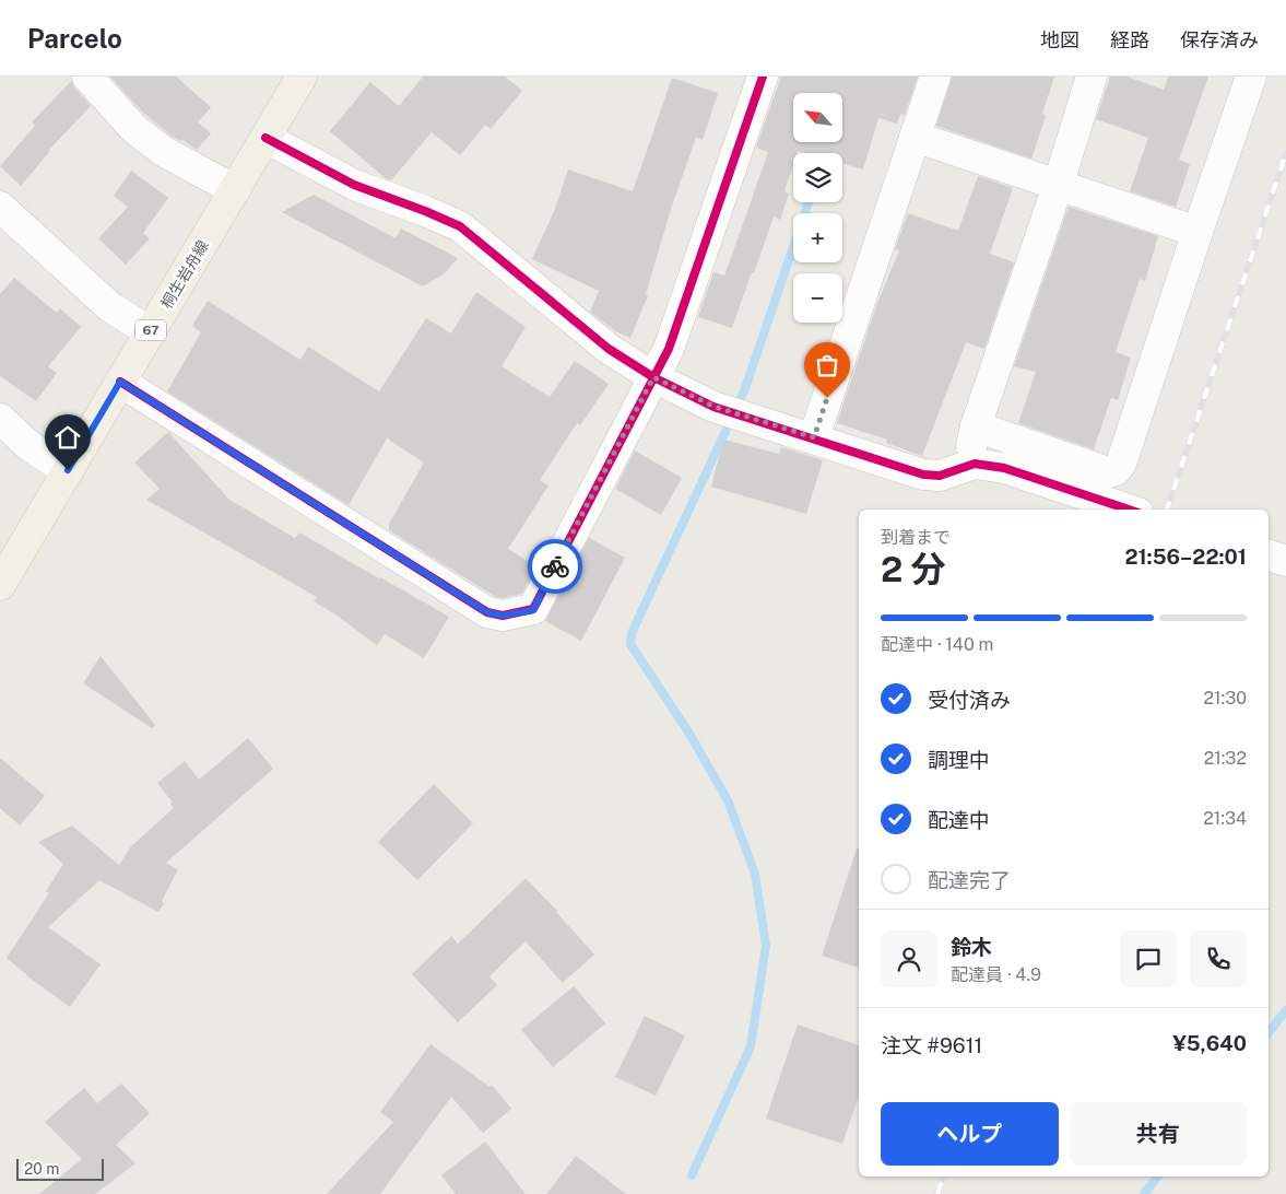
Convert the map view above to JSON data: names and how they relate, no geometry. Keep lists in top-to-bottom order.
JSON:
{
  "streets": {
    "main road": ["桐生岩舟線", "67"]
  },
  "scale_bar": "20 m",
  "north": "top left",
  "page": {
    "header": "Parcelo",
    "nav": ["地図", "経路", "保存済み"],
    "map_buttons": ["+", "−"],
    "heading": ["2 分", "到着まで", "21:56–22:01"],
    "panel": [
      "鈴木",
      "配達員 · 4.9",
      "注文 #9611",
      "¥5,640"
    ],
    "bar": "配達中 · 140 m",
    "list": [
      ["受付済み", "21:30"],
      ["調理中", "21:32"],
      ["配達中", "21:34"],
      "配達完了"
    ],
    "buttons": ["ヘルプ", "共有"],
    "scale": "20 m"
  }
}
